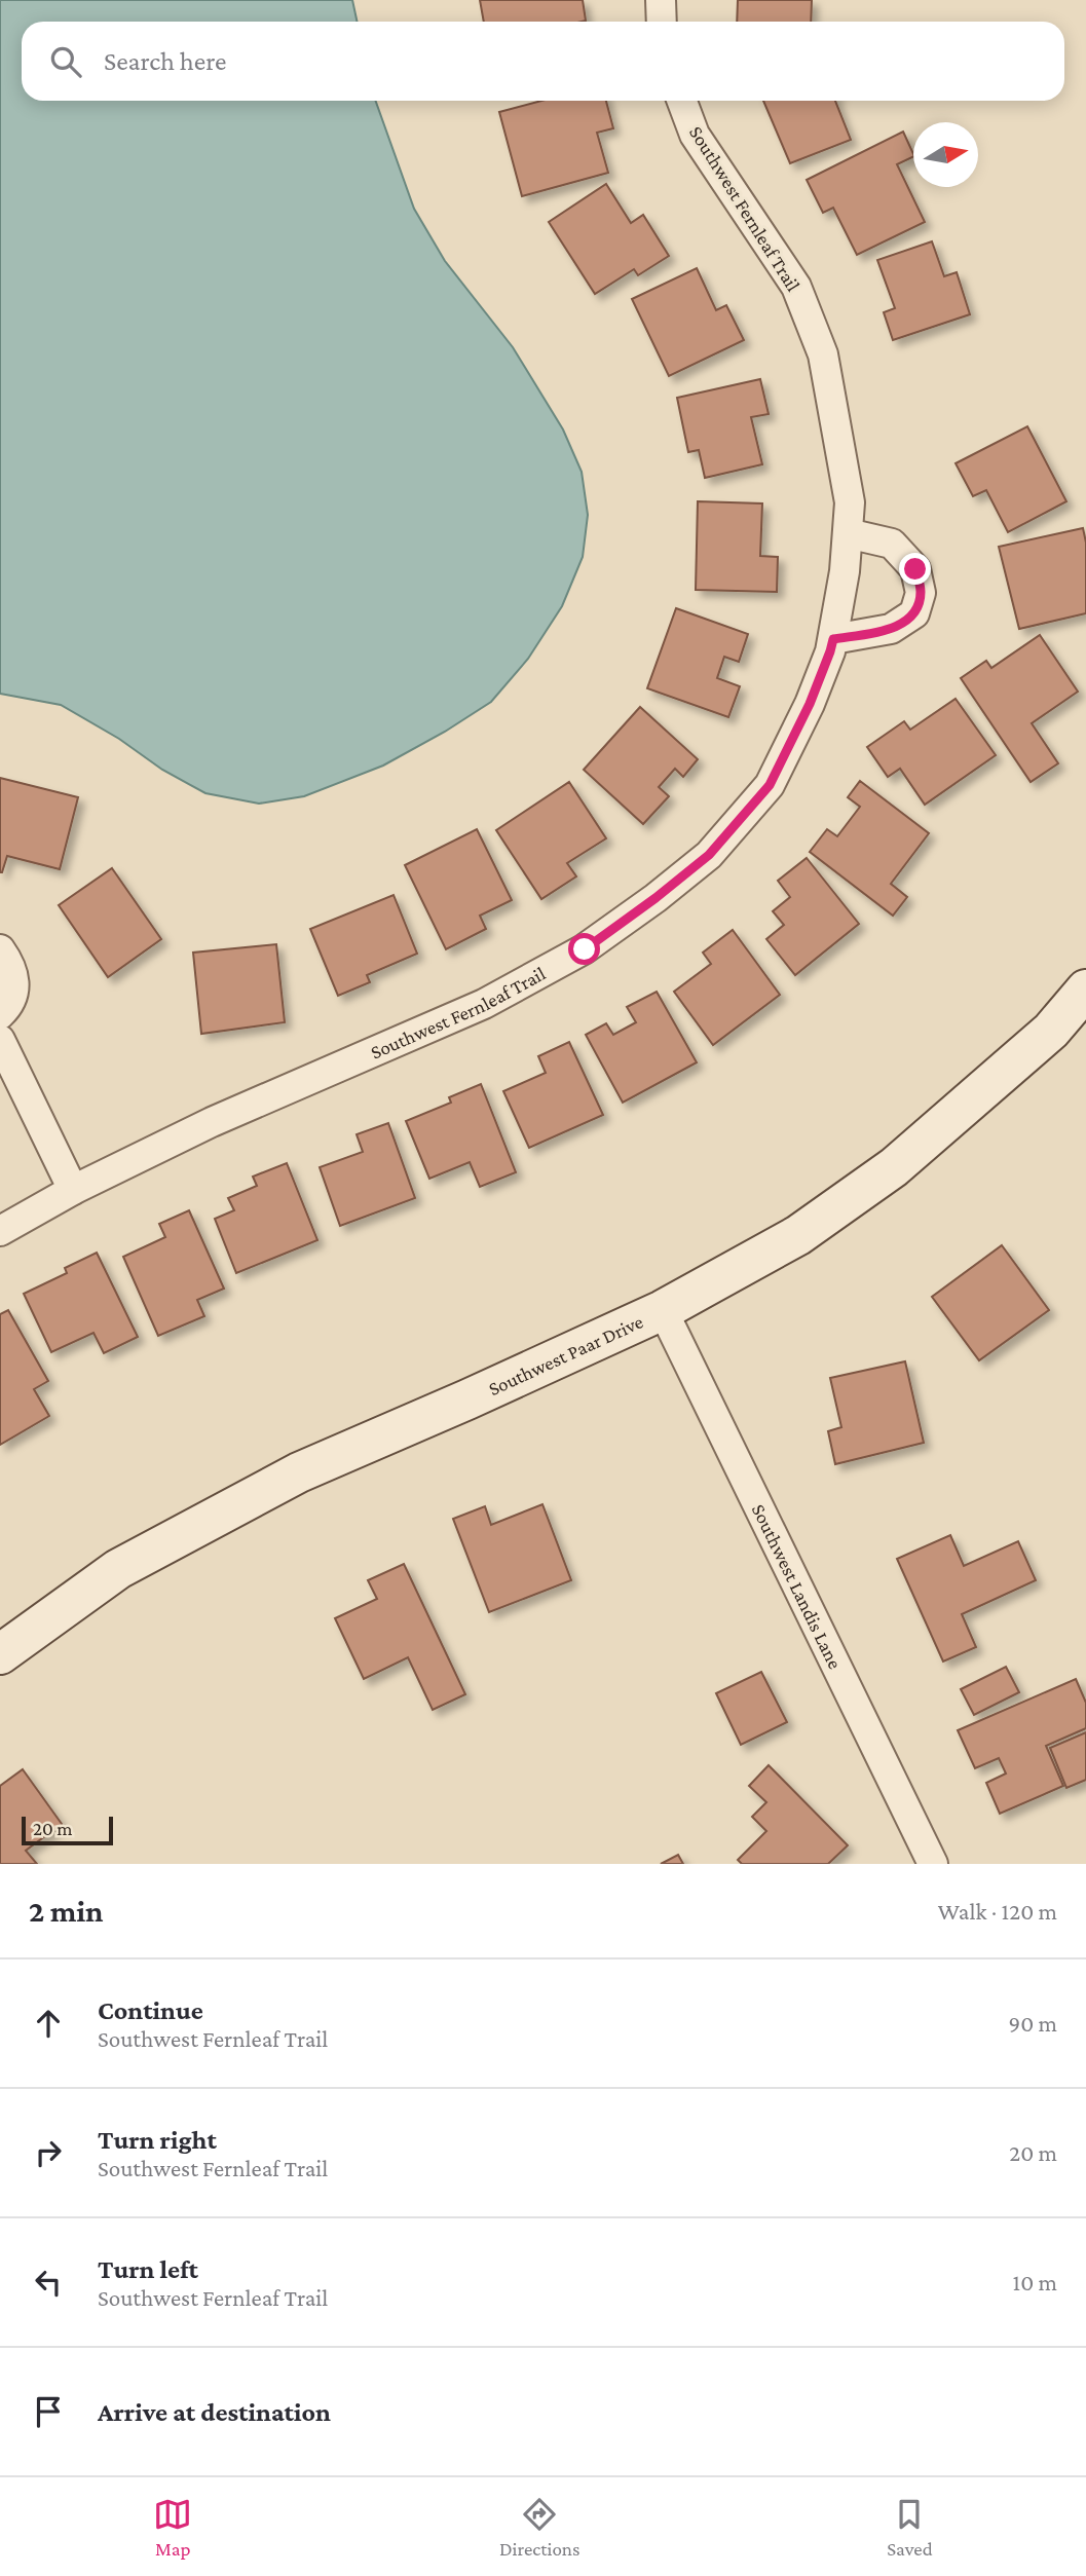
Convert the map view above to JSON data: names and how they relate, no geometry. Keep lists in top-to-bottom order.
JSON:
{
  "streets": {
    "street": ["Southwest Fernleaf Trail", "Southwest Paar Drive", "Southwest Landis Lane"]
  },
  "crossings": [
    ["Southwest Paar Drive", "Southwest Landis Lane"]
  ],
  "scale_bar": "20 m",
  "north": "right",
  "page": {
    "search": "Search here",
    "scale": "20 m",
    "heading": ["2 min", "Walk · 120 m"],
    "list": [
      ["Continue", "Southwest Fernleaf Trail", "90 m"],
      ["Turn right", "Southwest Fernleaf Trail", "20 m"],
      ["Turn left", "Southwest Fernleaf Trail", "10 m"],
      "Arrive at destination"
    ],
    "nav": ["Map", "Directions", "Saved"]
  }
}
